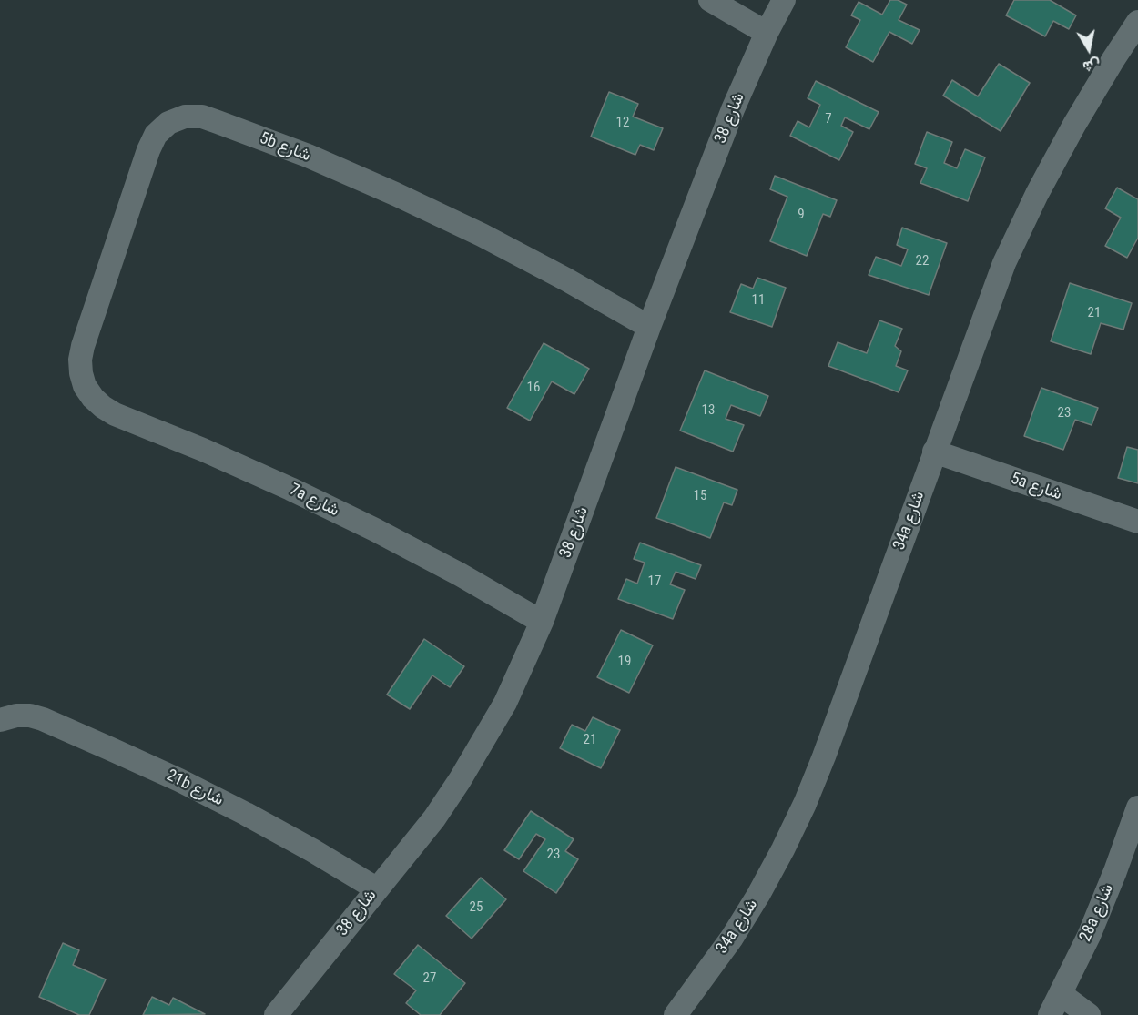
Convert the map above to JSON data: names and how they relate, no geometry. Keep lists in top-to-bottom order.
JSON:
{
  "streets": {
    "street": [
      "شارع 38",
      "5b شارع",
      "5a شارع",
      "7a شارع",
      "34a شارع",
      "21b شارع",
      "28a شارع"
    ]
  },
  "crossings": [
    ["شارع 38", "5b شارع"],
    ["شارع 38", "7a شارع"],
    ["شارع 38", "21b شارع"],
    ["5b شارع", "7a شارع"],
    ["5a شارع", "34a شارع"]
  ],
  "house_numbers": [
    "7",
    "12",
    "9",
    "22",
    "11",
    "21",
    "16",
    "13",
    "23",
    "15",
    "17",
    "19",
    "21",
    "23",
    "25",
    "27"
  ],
  "north": "bottom"
}
